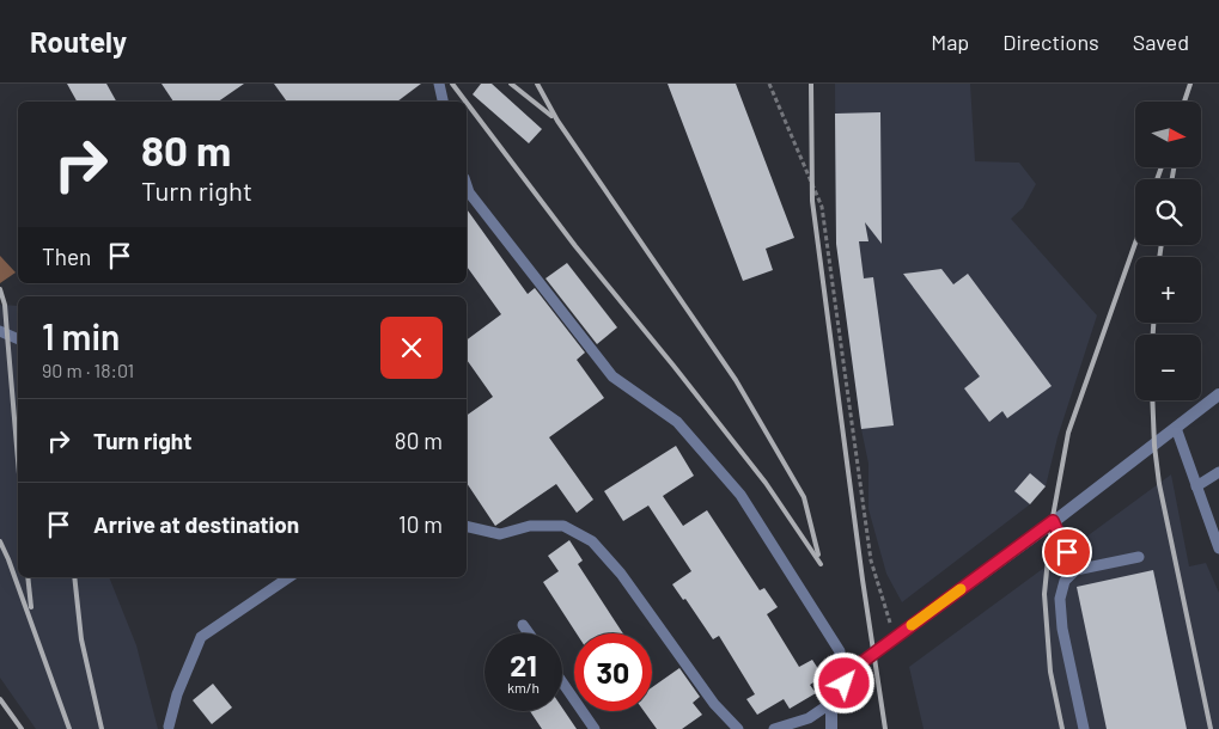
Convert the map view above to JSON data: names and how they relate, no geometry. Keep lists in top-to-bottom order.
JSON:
{
  "north": "right",
  "page": {
    "header": "Routely",
    "nav": ["Map", "Directions", "Saved"],
    "map_buttons": ["+", "−"],
    "turn": ["80 m", "Turn right"],
    "then": "Then",
    "heading": ["1 min", "90 m · 18:01"],
    "list": [
      {
        "name": "Turn right",
        "value": "80 m"
      },
      {
        "name": "Arrive at destination",
        "value": "10 m"
      }
    ],
    "speed": "21 km/h",
    "limit": "30"
  }
}
